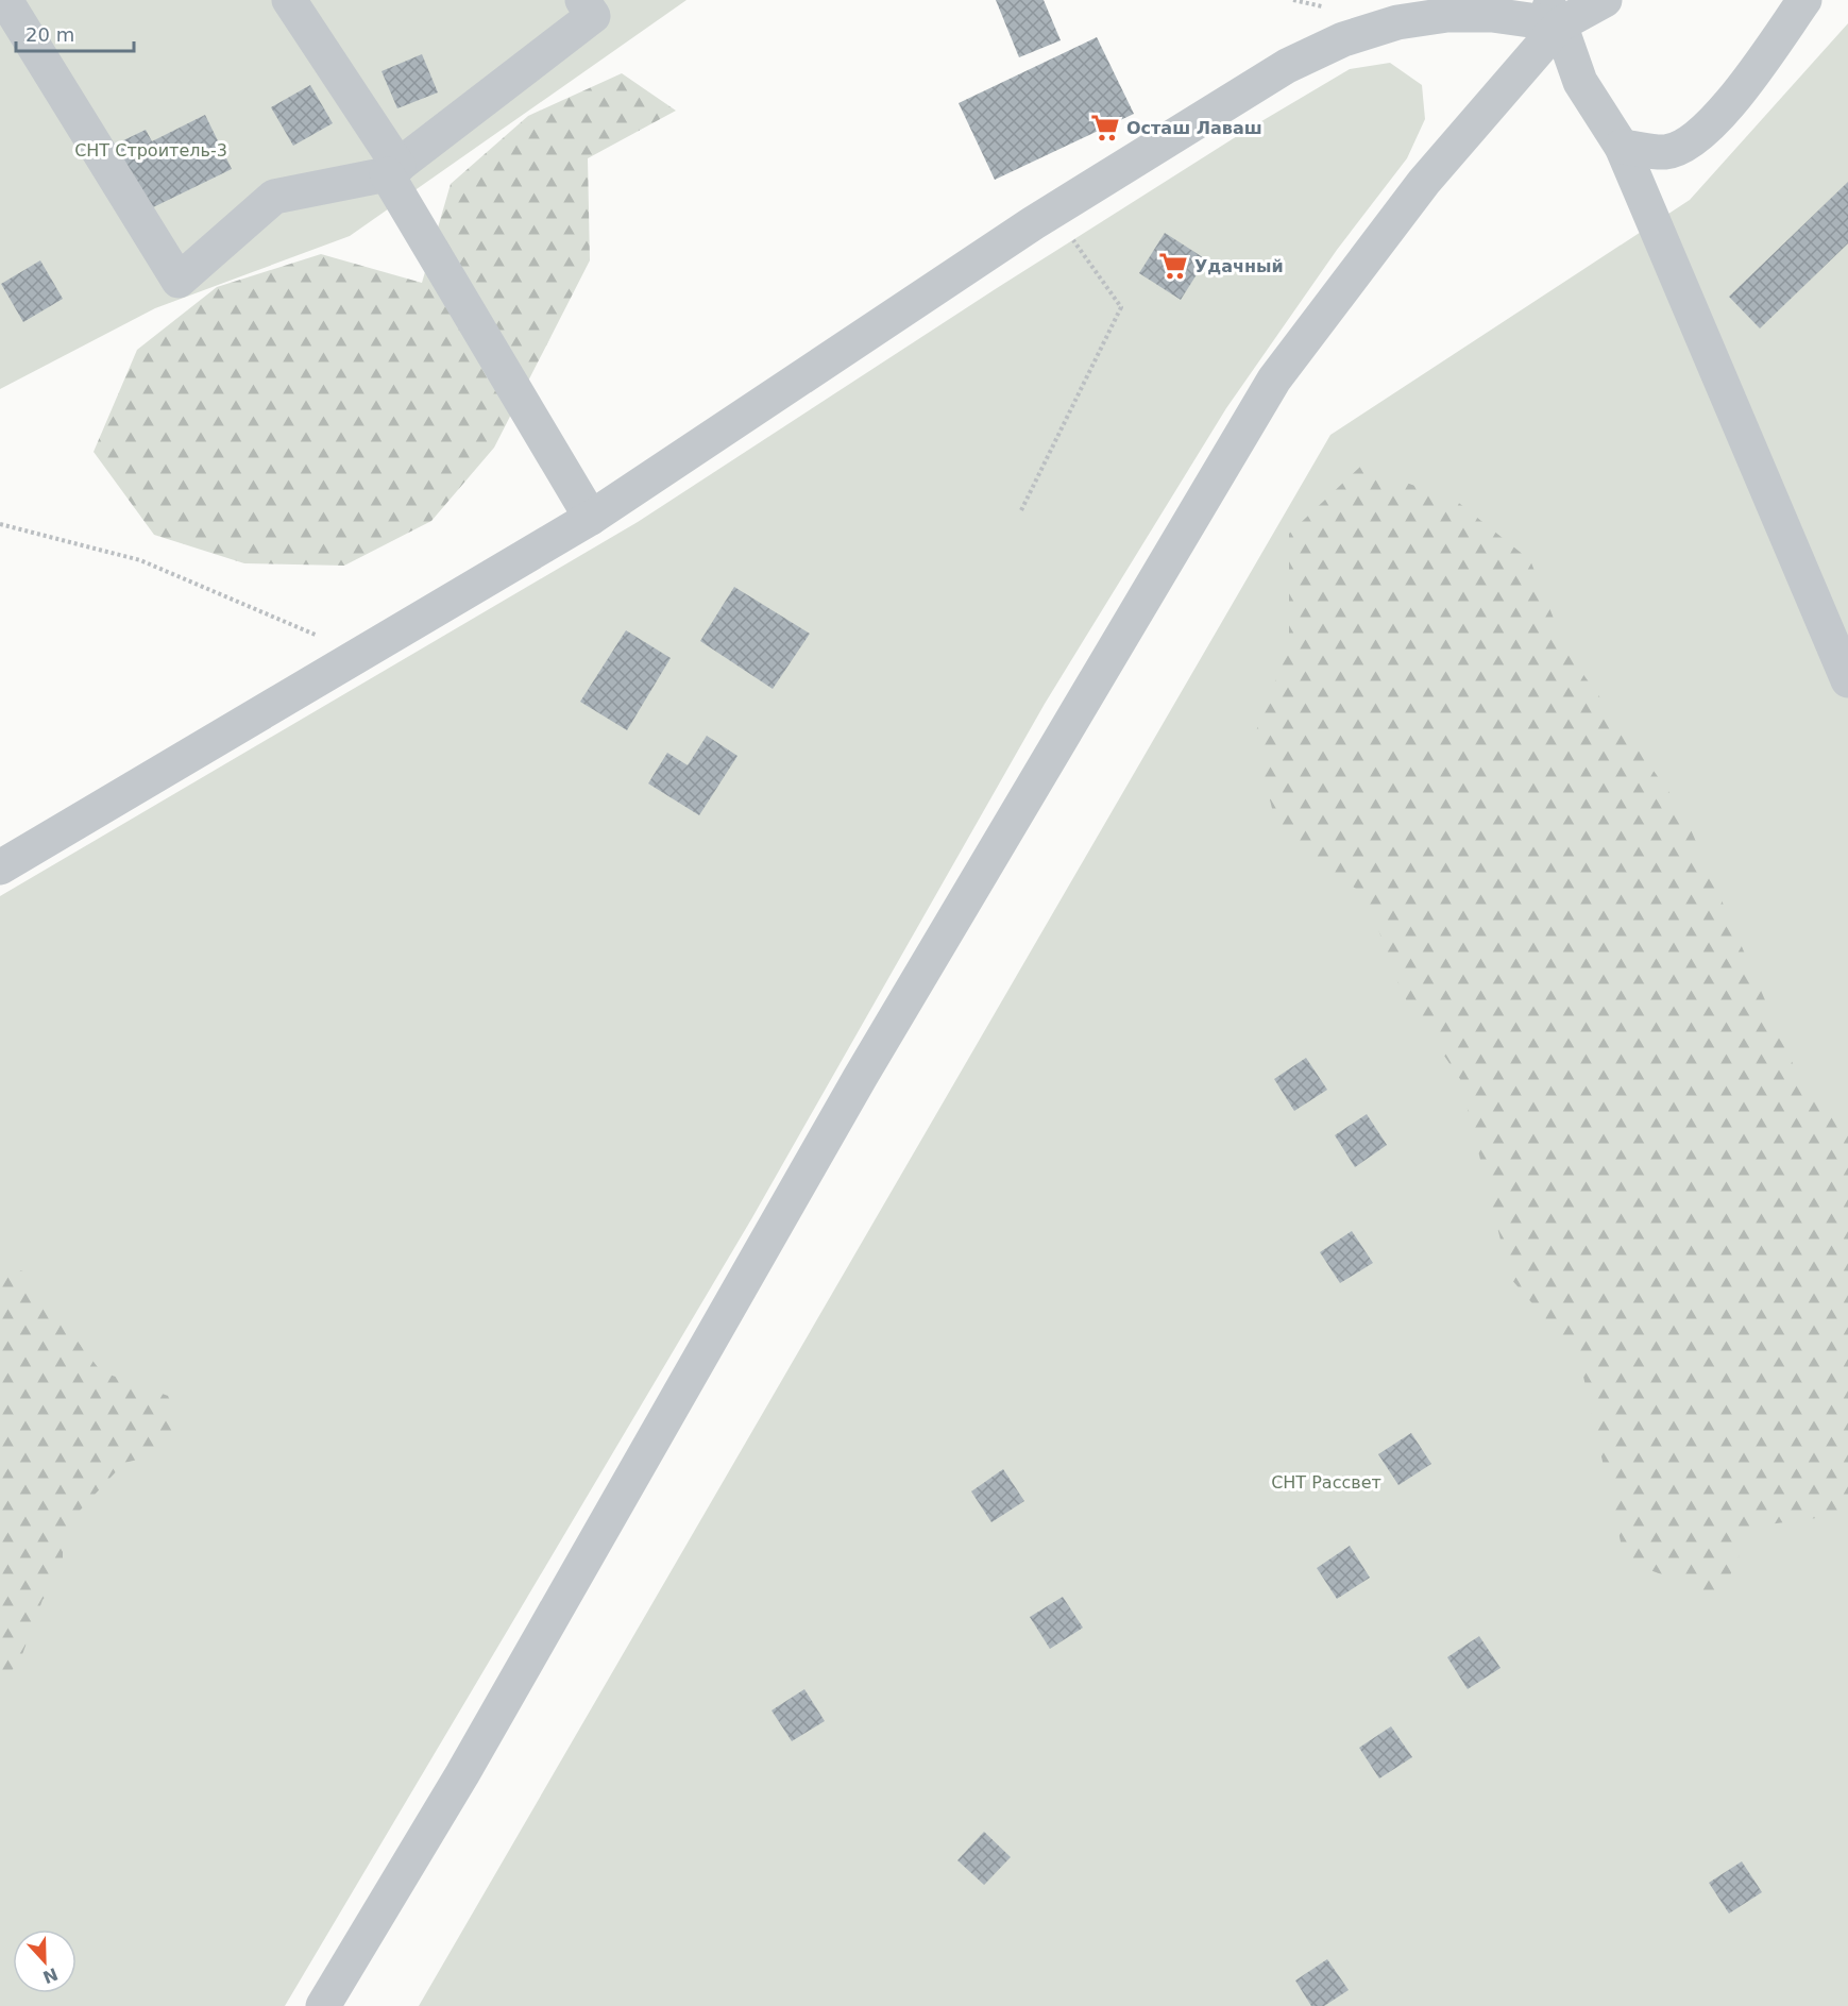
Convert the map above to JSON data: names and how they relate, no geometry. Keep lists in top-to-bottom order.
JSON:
{
  "parks": ["СНТ Строитель-3", "СНТ Рассвет"],
  "places": {
    "supermarket": ["Осташ Лаваш", "Удачный"]
  },
  "scale_bar": "20 m",
  "north": "bottom"
}
